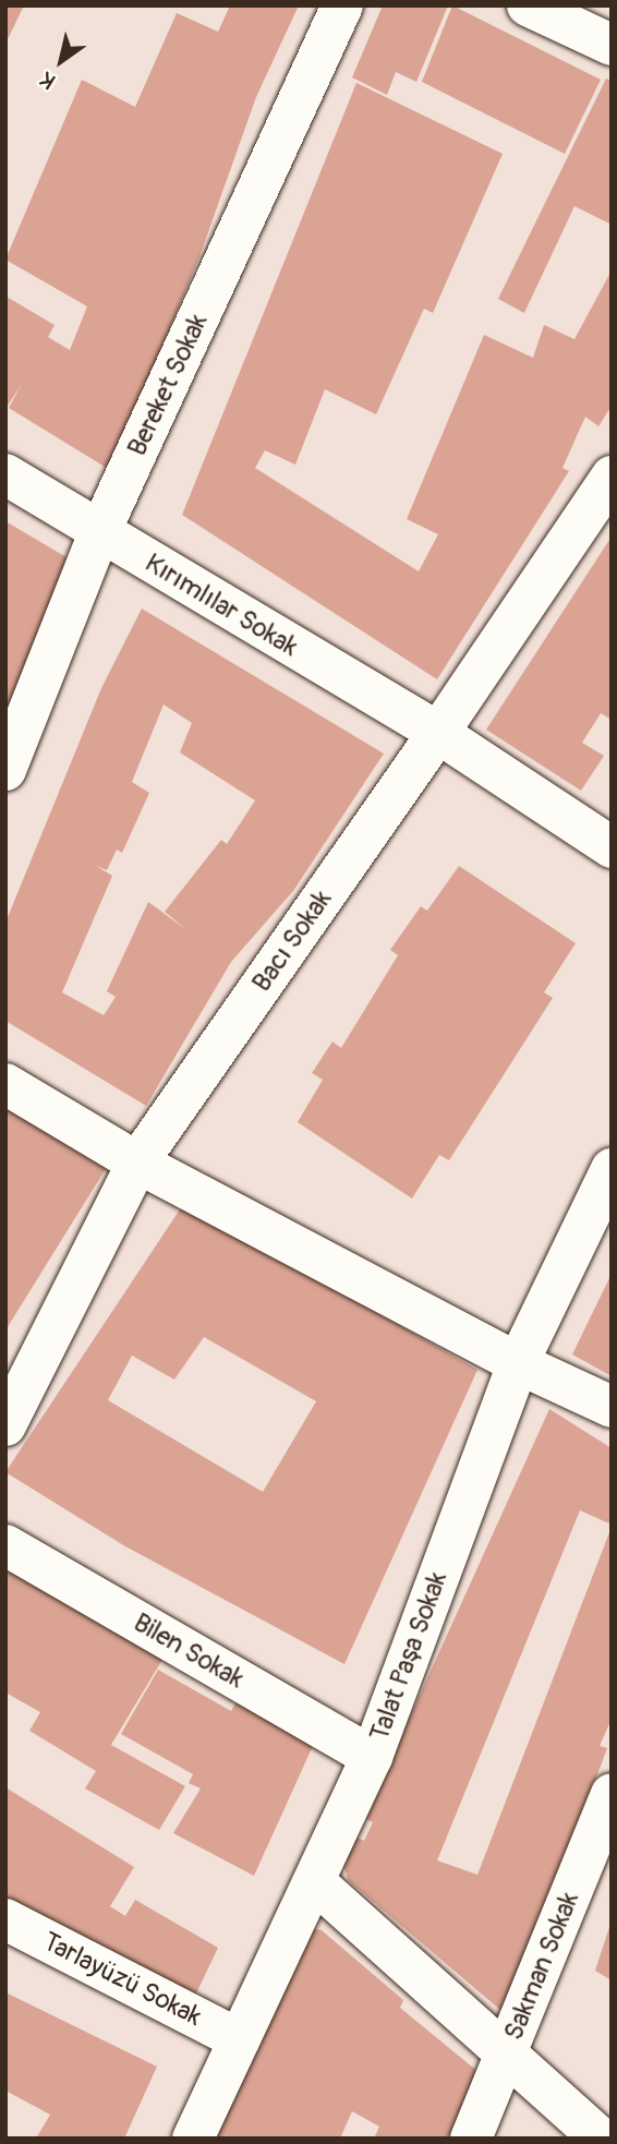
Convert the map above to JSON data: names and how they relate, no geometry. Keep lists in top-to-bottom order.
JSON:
{
  "streets": {
    "street": [
      "Bereket Sokak",
      "Kırımlılar Sokak",
      "Bacı Sokak",
      "Bilen Sokak",
      "Talat Paşa Sokak",
      "Sakman Sokak",
      "Tarlayüzü Sokak"
    ]
  },
  "crossings": [
    ["Bereket Sokak", "Kırımlılar Sokak"],
    ["Kırımlılar Sokak", "Bacı Sokak"],
    ["Bilen Sokak", "Talat Paşa Sokak"],
    ["Talat Paşa Sokak", "Tarlayüzü Sokak"]
  ],
  "north": "bottom left"
}
